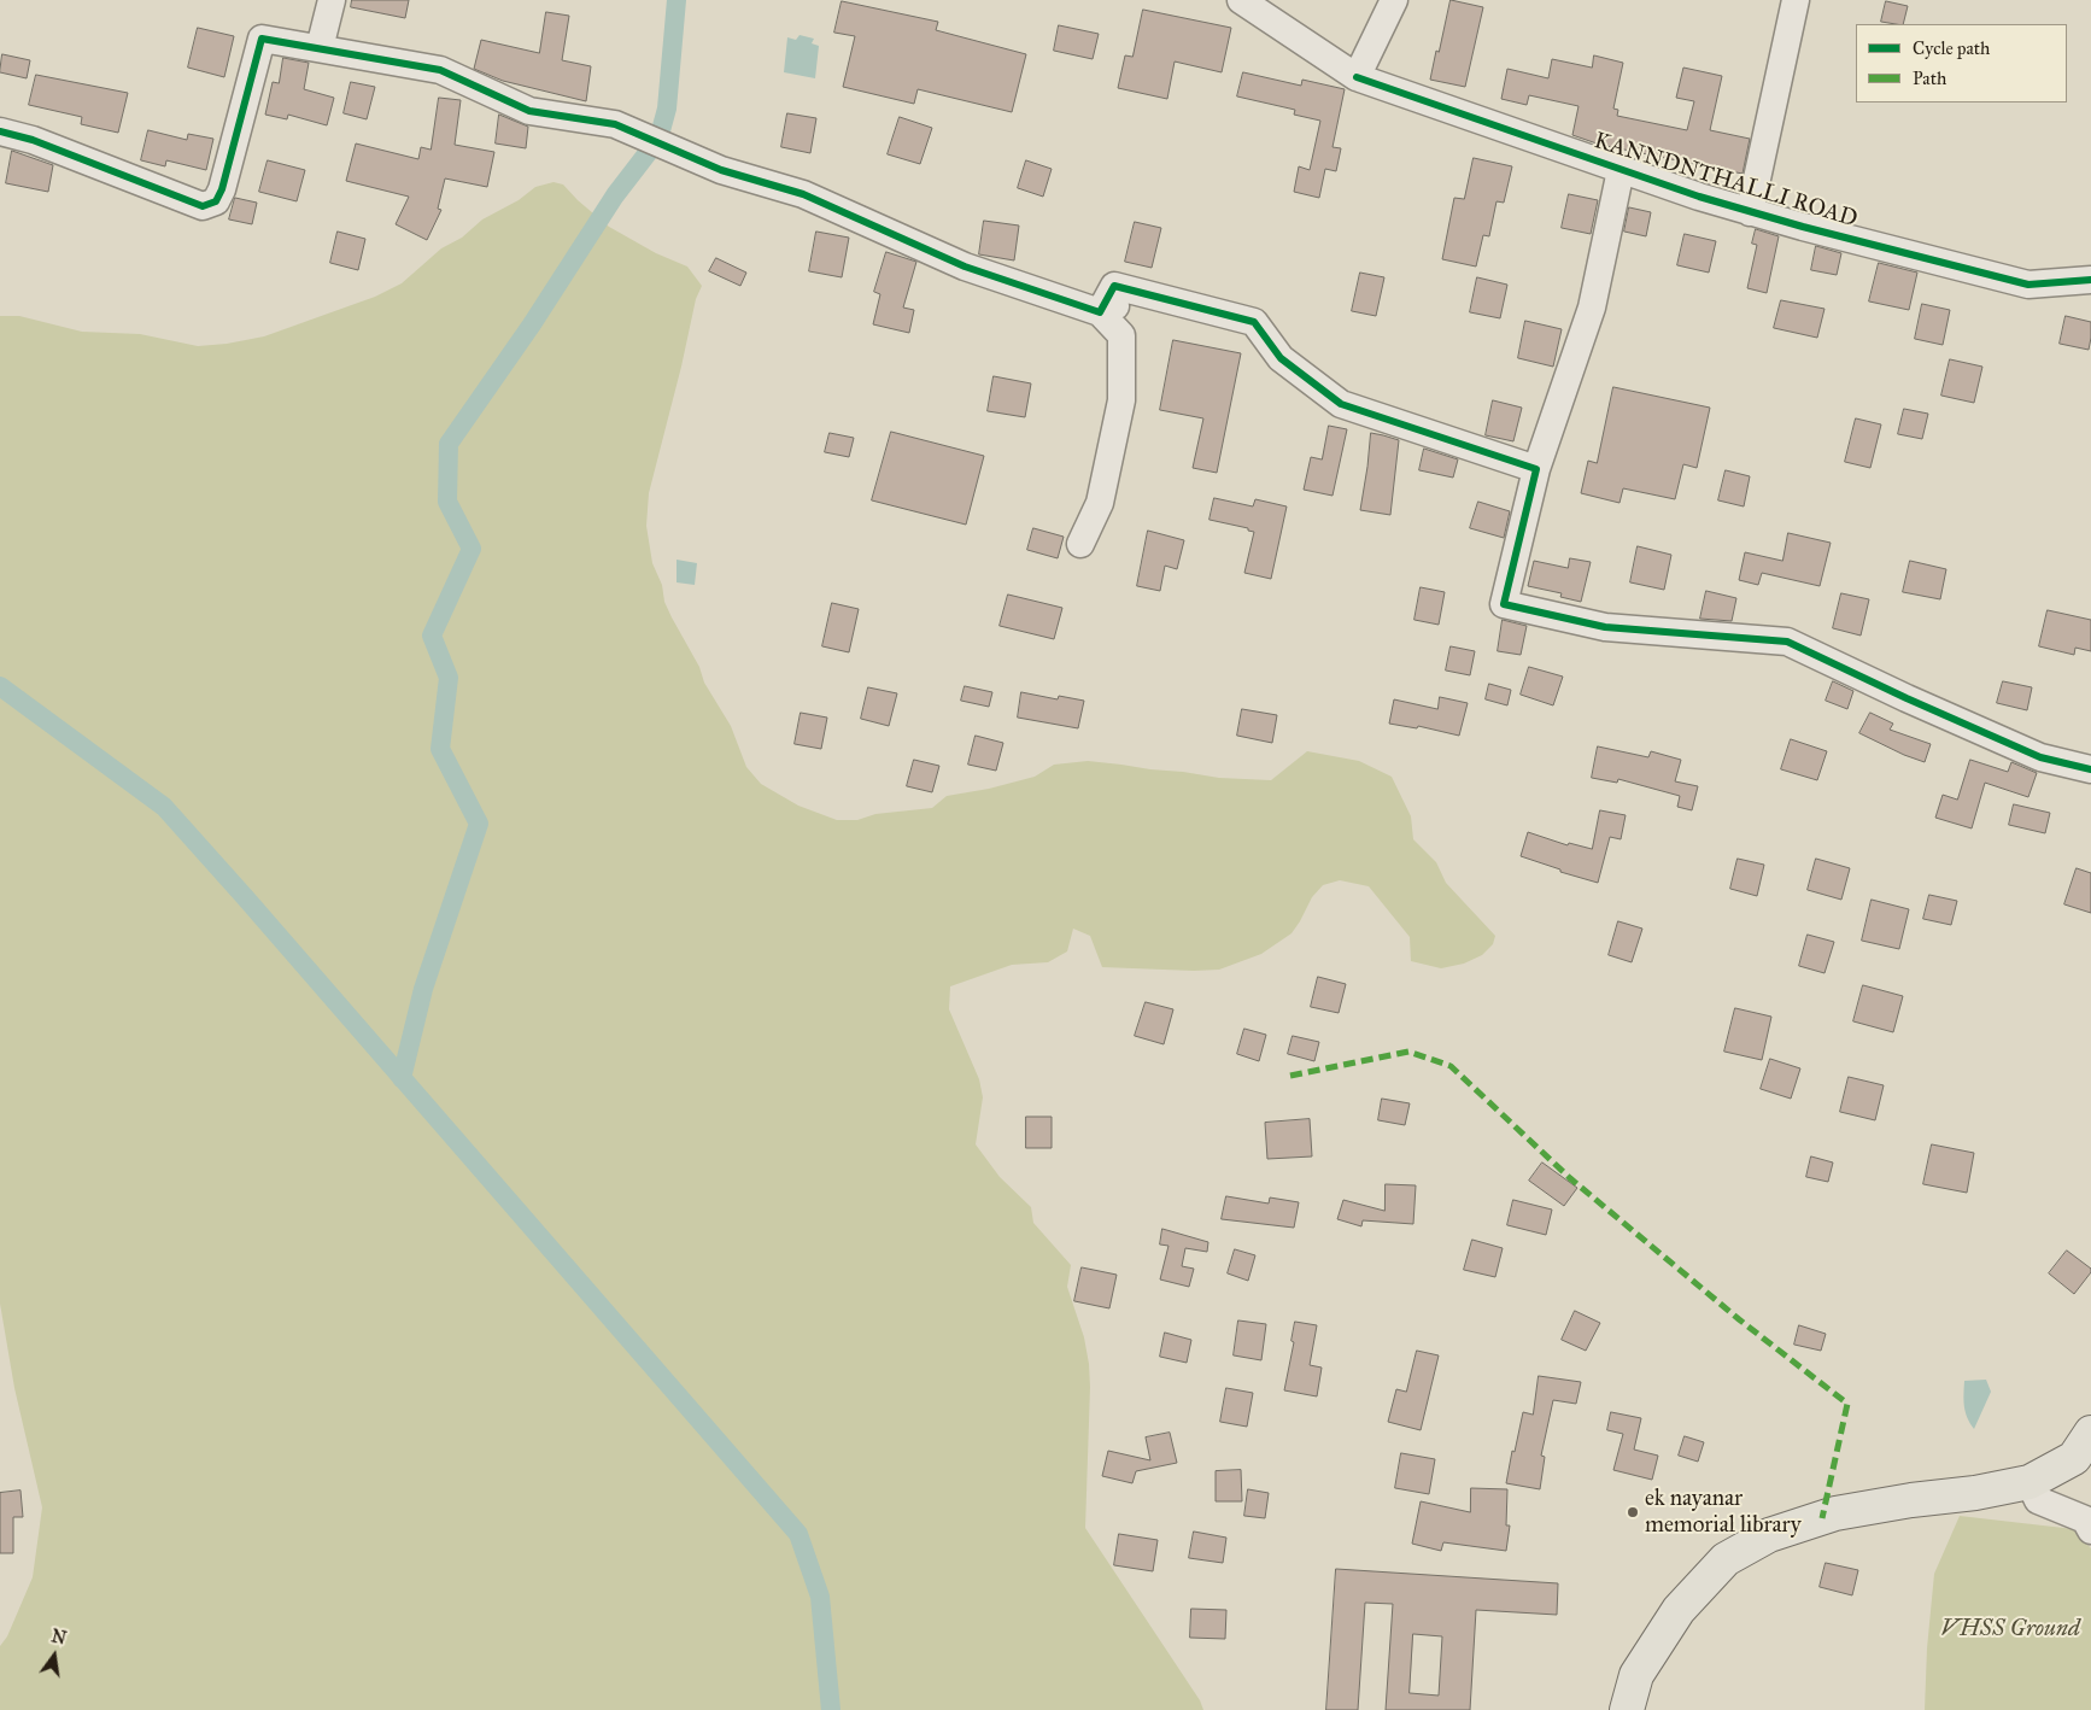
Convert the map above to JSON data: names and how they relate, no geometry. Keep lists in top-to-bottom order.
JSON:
{
  "streets": {
    "street": ["KANNDNTHALLI ROAD"]
  },
  "parks": ["VHSS Ground"],
  "places": ["ek nayanar memorial library"],
  "legend": ["Cycle path", "Path"],
  "north": "top"
}
